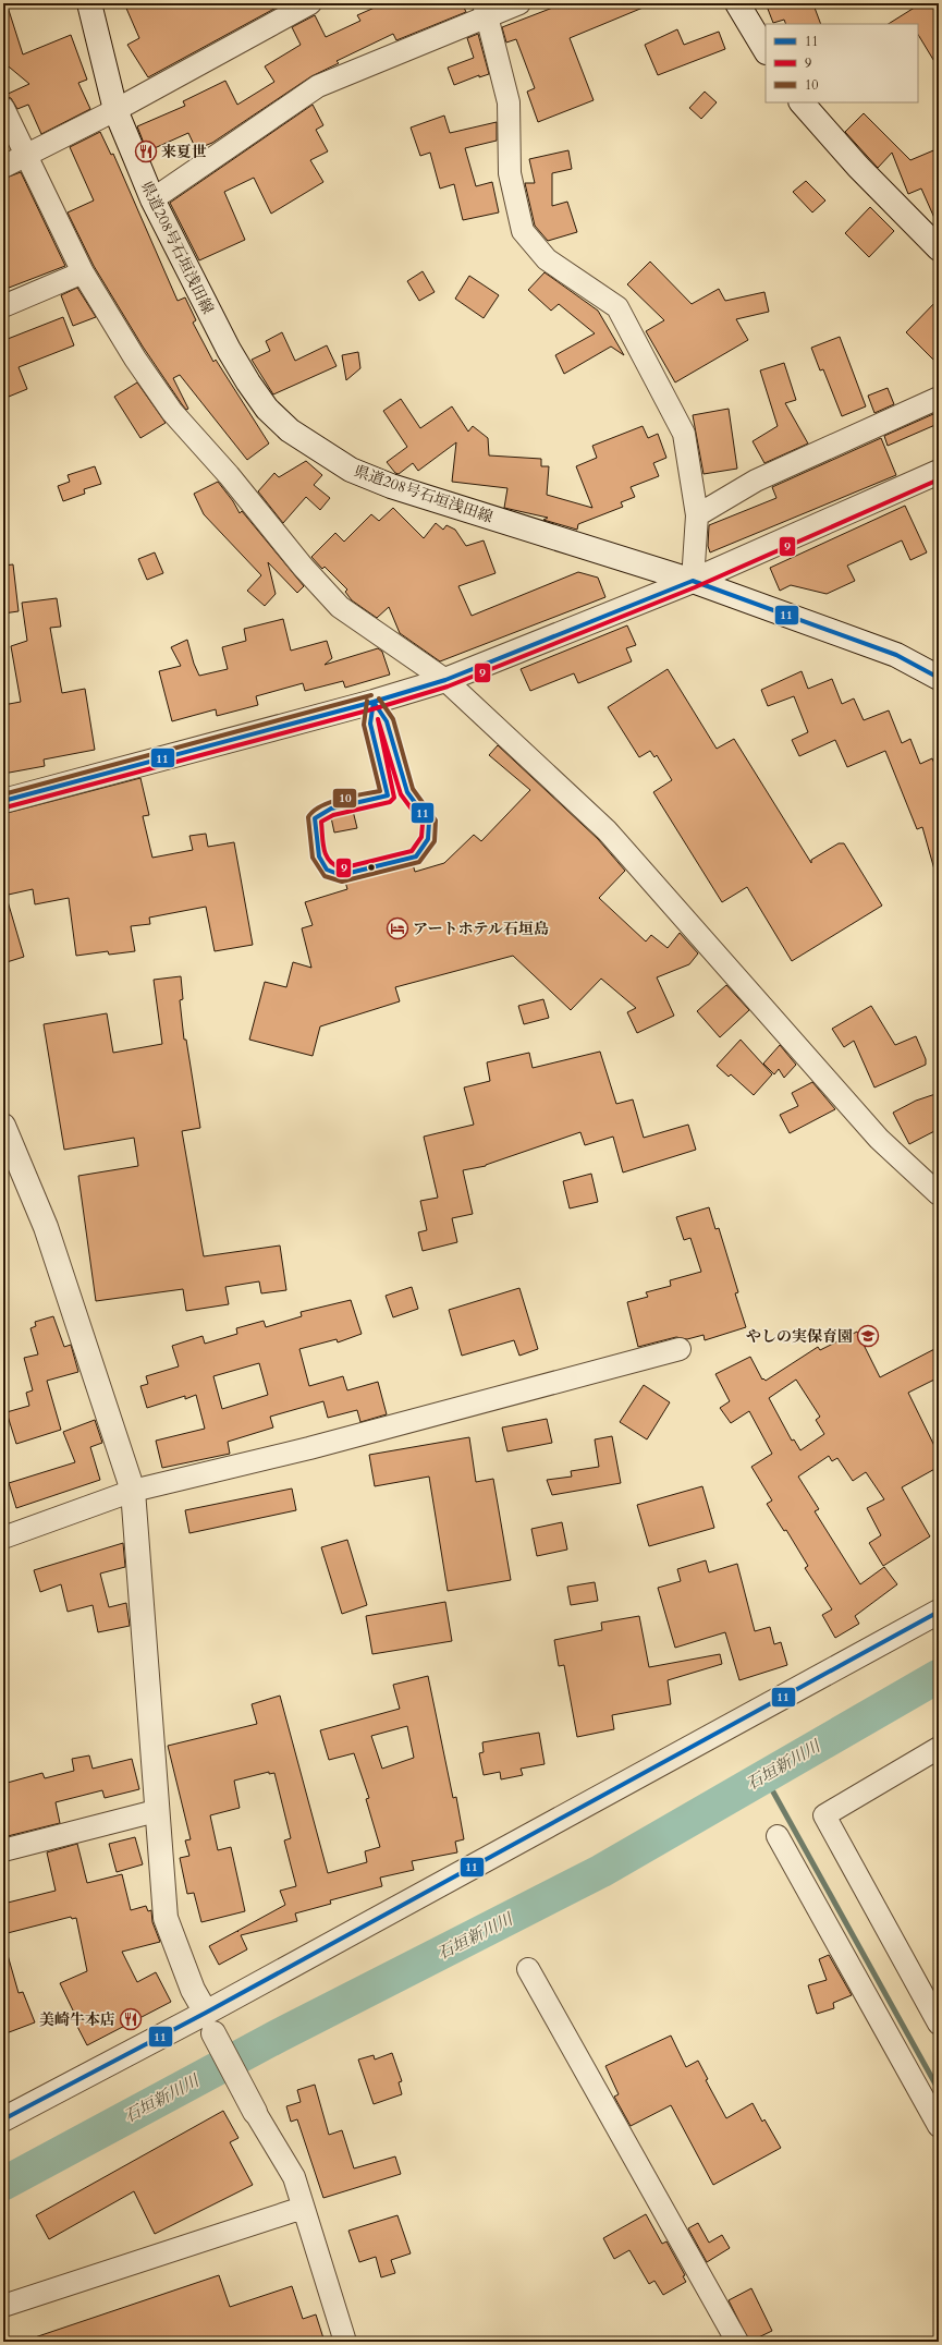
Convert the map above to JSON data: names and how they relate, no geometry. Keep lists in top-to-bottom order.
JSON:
{
  "streets": {
    "street": ["県道208号石垣浅田線"]
  },
  "water": ["石垣新川川"],
  "places": {
    "restaurant": ["来夏世", "美崎牛本店"],
    "hotel": ["アートホテル石垣島"],
    "school or university": ["やしの実保育園"]
  },
  "lines": ["transit line 9", "transit line 11", "transit line 10"],
  "legend": ["11", "9", "10"]
}
